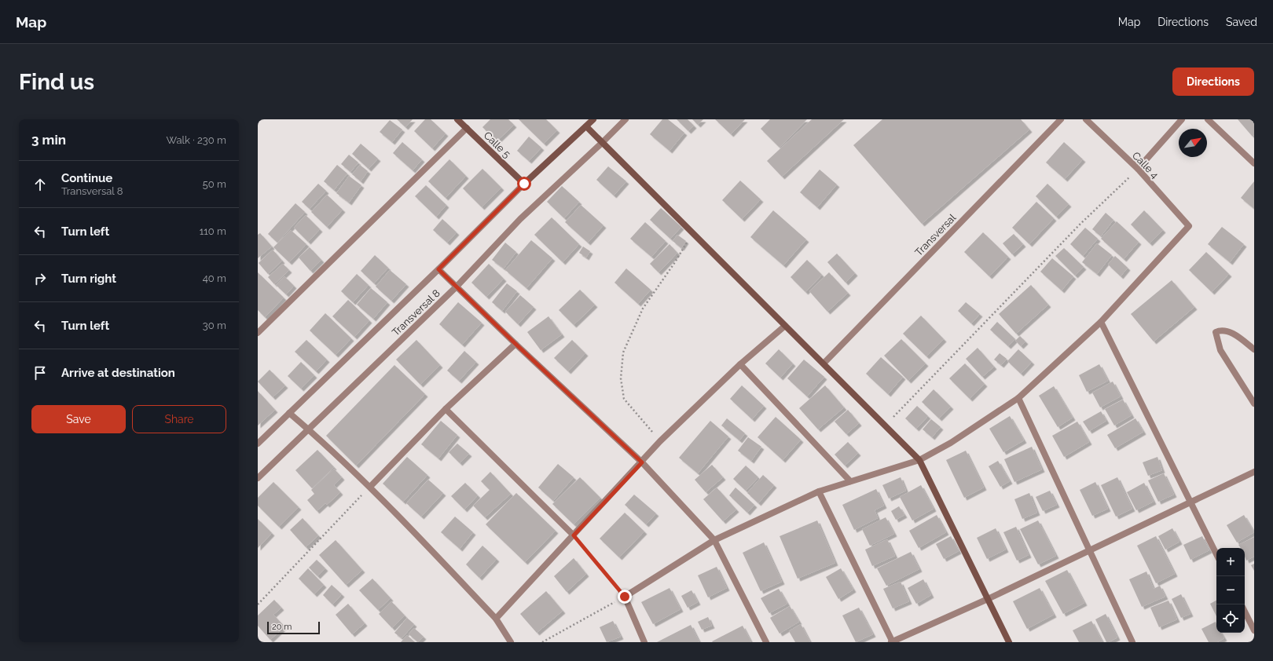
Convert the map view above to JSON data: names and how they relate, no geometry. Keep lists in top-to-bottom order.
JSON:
{
  "streets": {
    "street": [
      "Calle 5",
      "Calle 4",
      "Transversal",
      "Transversal 8"
    ]
  },
  "crossings": [
    ["Calle 5", "Transversal 8"]
  ],
  "scale_bar": "20 m",
  "north": "top right",
  "page": {
    "header": "Map",
    "nav": ["Map", "Directions", "Saved"],
    "buttons": [
      "Directions",
      ["Save", "Share"]
    ],
    "title": "Find us",
    "heading": ["3 min", "Walk · 230 m"],
    "list": [
      ["Continue", "Transversal 8", "50 m"],
      ["Turn left", "110 m"],
      ["Turn right", "40 m"],
      ["Turn left", "30 m"],
      "Arrive at destination"
    ],
    "map_buttons": ["+", "−"],
    "scale": "20 m"
  }
}
